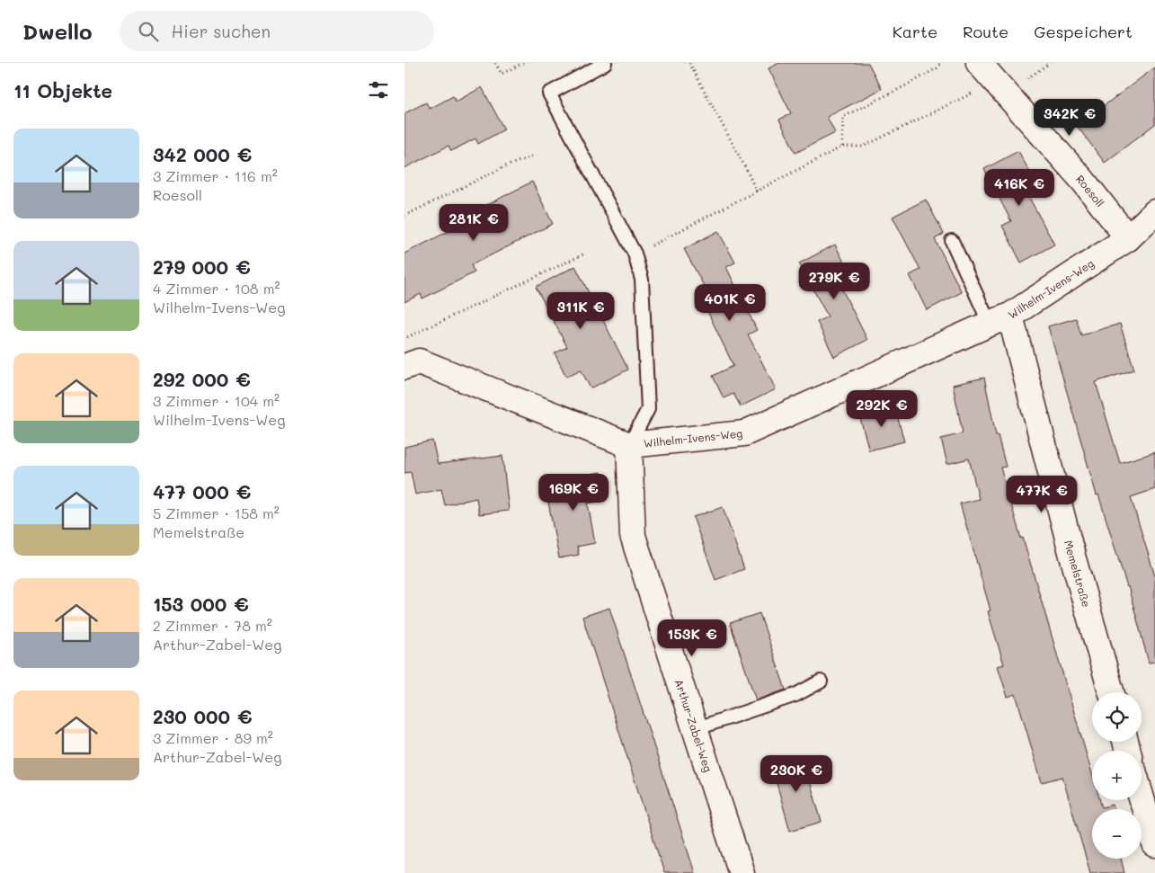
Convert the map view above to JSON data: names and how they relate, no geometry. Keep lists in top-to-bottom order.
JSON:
{
  "streets": {
    "street": [
      "Roesoll",
      "Wilhelm-Ivens-Weg",
      "Memelstraße",
      "Arthur-Zabel-Weg"
    ]
  },
  "crossings": [
    ["Roesoll", "Wilhelm-Ivens-Weg"],
    ["Wilhelm-Ivens-Weg", "Memelstraße"],
    ["Wilhelm-Ivens-Weg", "Arthur-Zabel-Weg"]
  ],
  "page": {
    "header": "Dwello",
    "search": "Hier suchen",
    "nav": ["Karte", "Route", "Gespeichert"],
    "heading": "11 Objekte",
    "price": [
      "342K €",
      "416K €",
      "281K €",
      "279K €",
      "401K €",
      "311K €",
      "292K €",
      "169K €",
      "477K €",
      "153K €",
      "230K €"
    ],
    "list": [
      {
        "name": "342 000 €",
        "note": "3 Zimmer · 116 m² · Roesoll"
      },
      {
        "name": "279 000 €",
        "note": "4 Zimmer · 108 m² · Wilhelm-Ivens-Weg"
      },
      {
        "name": "292 000 €",
        "note": "3 Zimmer · 104 m² · Wilhelm-Ivens-Weg"
      },
      {
        "name": "477 000 €",
        "note": "5 Zimmer · 158 m² · Memelstraße"
      },
      {
        "name": "153 000 €",
        "note": "2 Zimmer · 78 m² · Arthur-Zabel-Weg"
      },
      {
        "name": "230 000 €",
        "note": "3 Zimmer · 89 m² · Arthur-Zabel-Weg"
      }
    ],
    "map_buttons": ["+", "−"]
  }
}
